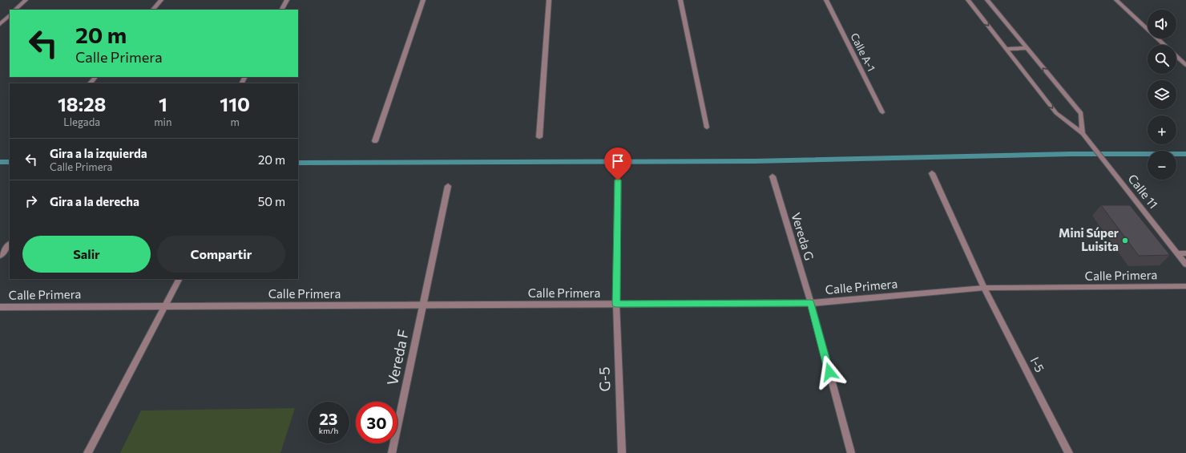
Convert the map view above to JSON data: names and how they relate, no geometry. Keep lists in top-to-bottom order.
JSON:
{
  "streets": {
    "street": [
      "Calle A-1",
      "Calle 11",
      "Vereda G",
      "Calle Primera",
      "Vereda F",
      "I-5",
      "G-5"
    ]
  },
  "crossings": [
    ["Vereda G", "Calle Primera"],
    ["Calle Primera", "Vereda F"],
    ["Calle Primera", "I-5"],
    ["Calle Primera", "G-5"]
  ],
  "places": ["Mini Súper Luisita"],
  "page": {
    "map_buttons": ["+", "−"],
    "turn": ["20 m", "Calle Primera"],
    "eta": [
      "18:28",
      "Llegada",
      "1",
      "min",
      "110",
      "m"
    ],
    "list": [
      {
        "name": "Gira a la izquierda",
        "note": "Calle Primera",
        "value": "20 m"
      },
      {
        "name": "Gira a la derecha",
        "value": "50 m"
      }
    ],
    "buttons": ["Salir", "Compartir"],
    "speed": "23 km/h",
    "limit": "30"
  }
}
